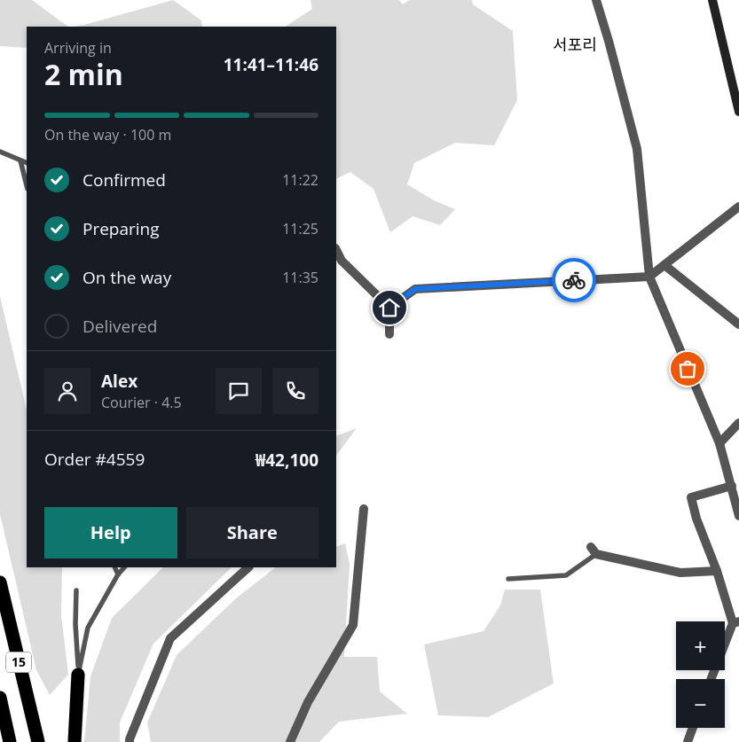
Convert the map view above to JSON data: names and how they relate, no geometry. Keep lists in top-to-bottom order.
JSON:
{
  "streets": {
    "highway": ["15"]
  },
  "districts": ["서포리"],
  "page": {
    "heading": ["2 min", "Arriving in", "11:41–11:46"],
    "panel": [
      "Alex",
      "Courier · 4.5",
      "Order #4559",
      "₩42,100"
    ],
    "bar": "On the way · 100 m",
    "list": [
      ["Confirmed", "11:22"],
      ["Preparing", "11:25"],
      ["On the way", "11:35"],
      "Delivered"
    ],
    "buttons": ["Help", "Share"],
    "map_buttons": ["+", "−"]
  }
}
